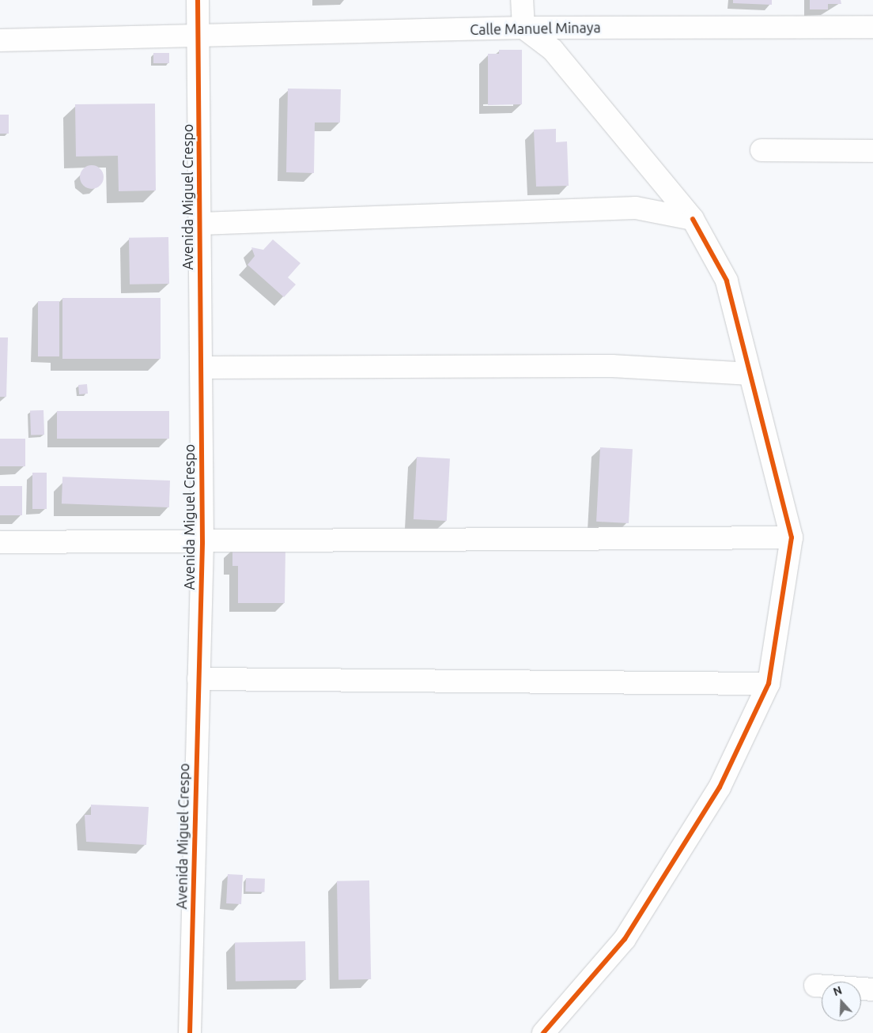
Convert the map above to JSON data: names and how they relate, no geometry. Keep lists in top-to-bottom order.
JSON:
{
  "streets": {
    "street": ["Calle Manuel Minaya", "Avenida Miguel Crespo"]
  },
  "crossings": [
    ["Calle Manuel Minaya", "Avenida Miguel Crespo"]
  ],
  "north": "top"
}
